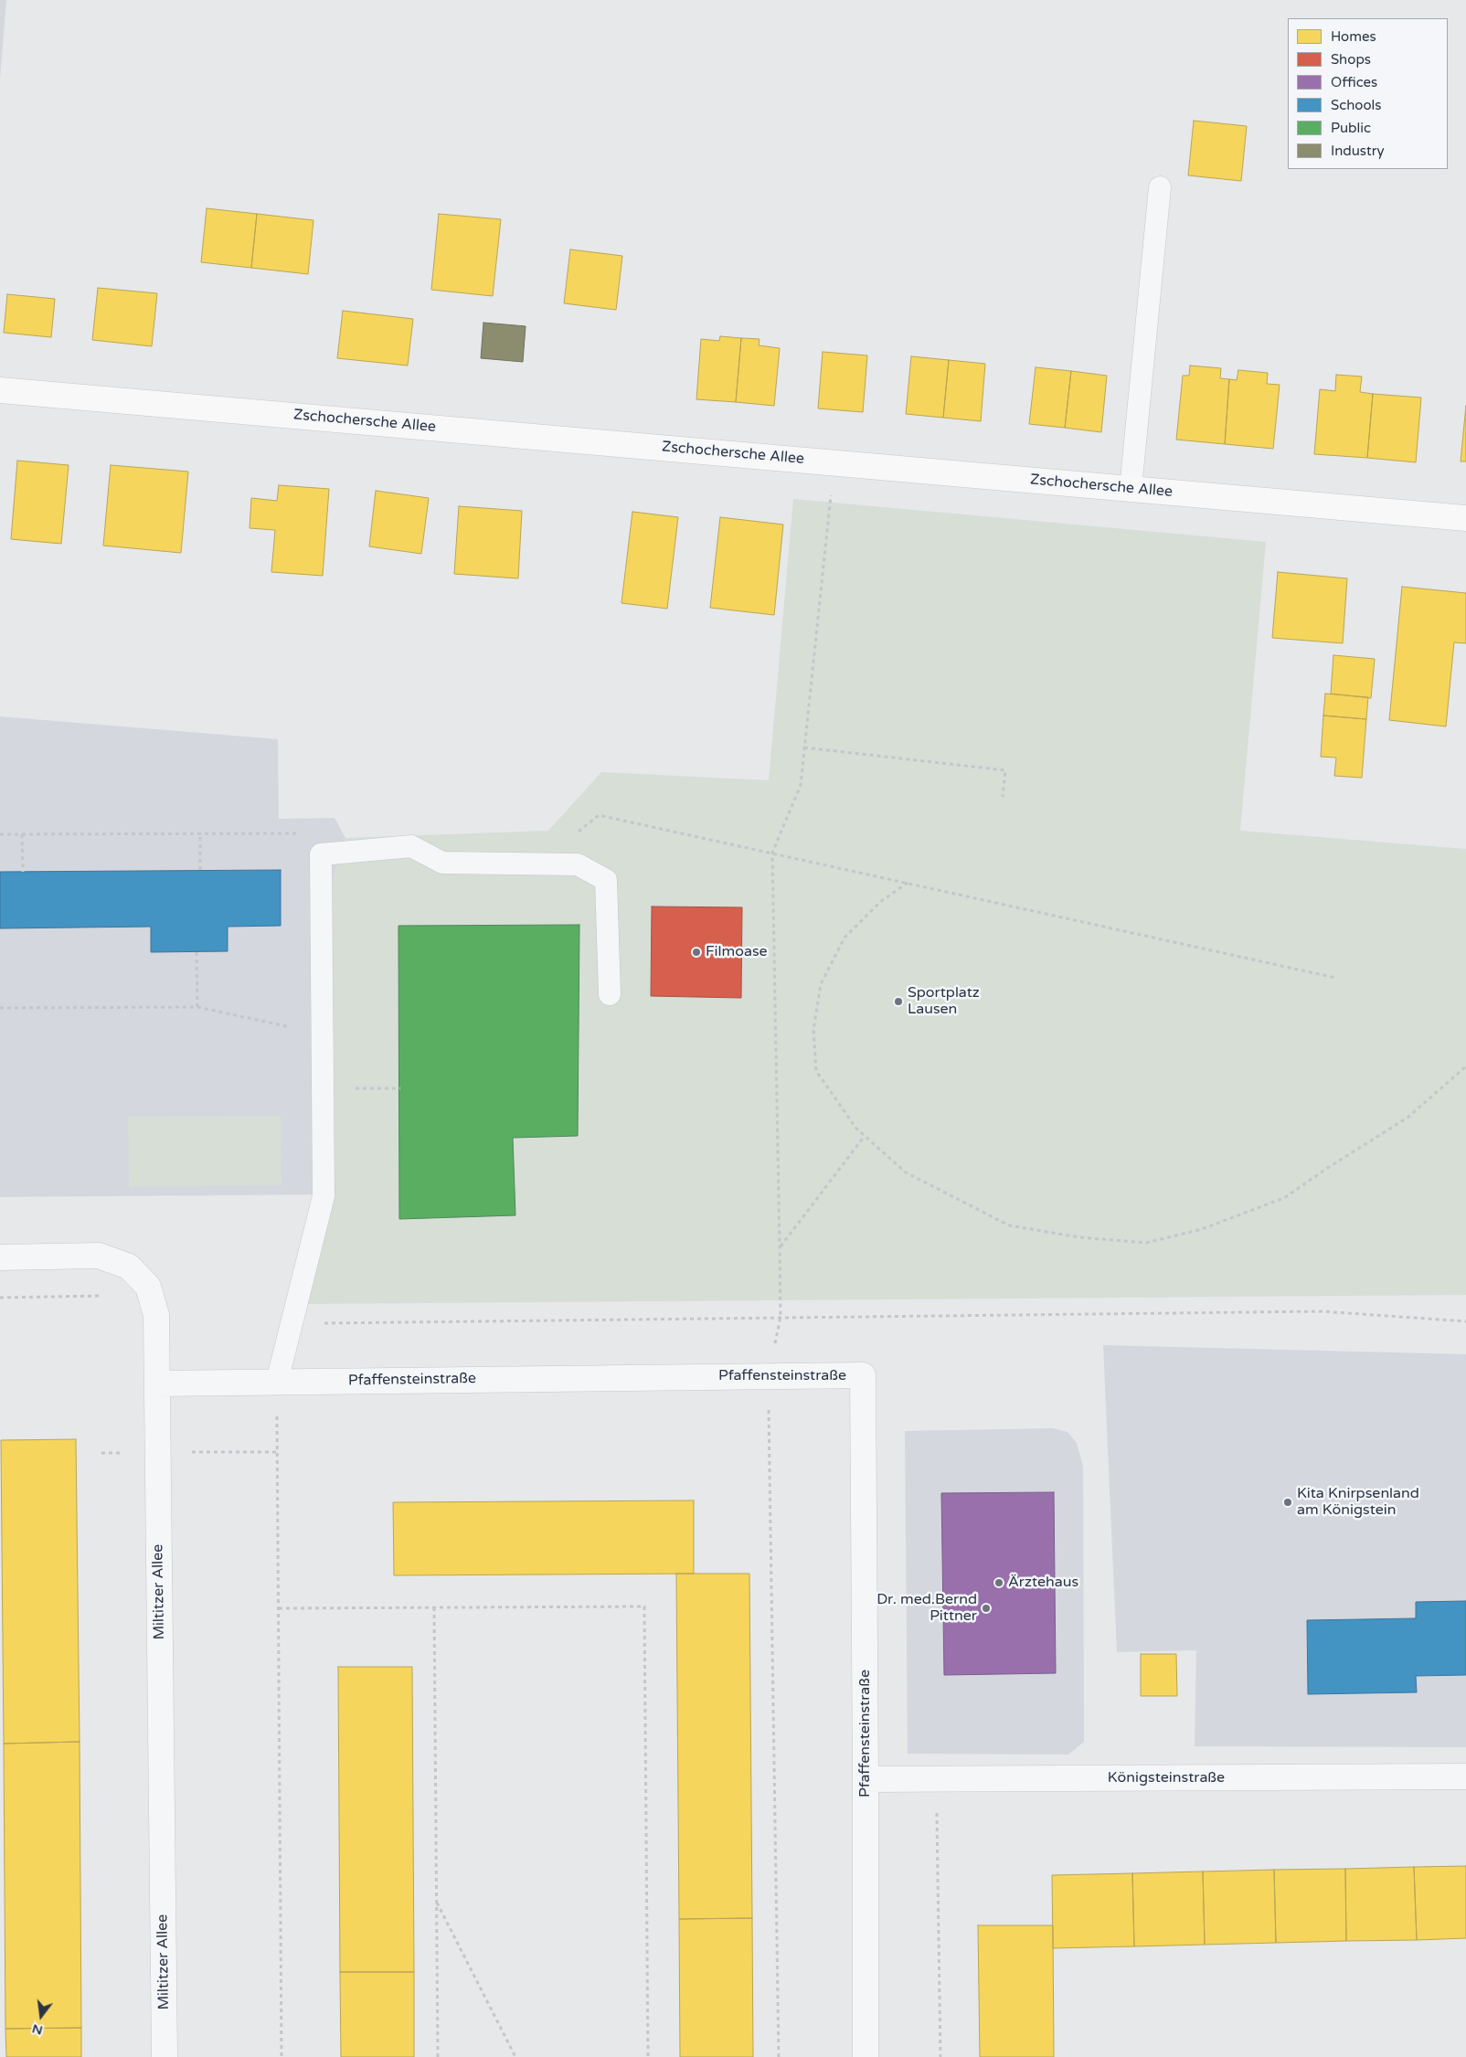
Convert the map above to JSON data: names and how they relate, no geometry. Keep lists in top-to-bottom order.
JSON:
{
  "streets": {
    "street": [
      "Zschochersche Allee",
      "Pfaffensteinstraße",
      "Miltitzer Allee",
      "Königsteinstraße"
    ]
  },
  "crossings": [
    ["Pfaffensteinstraße", "Miltitzer Allee"],
    ["Pfaffensteinstraße", "Königsteinstraße"]
  ],
  "places": [
    "Filmoase",
    "Sportplatz Lausen",
    "Kita Knirpsenland am Königstein",
    "Ärztehaus",
    "Dr. med.Bernd Pittner"
  ],
  "legend": [
    "Homes",
    "Shops",
    "Offices",
    "Schools",
    "Public",
    "Industry"
  ],
  "north": "bottom"
}
